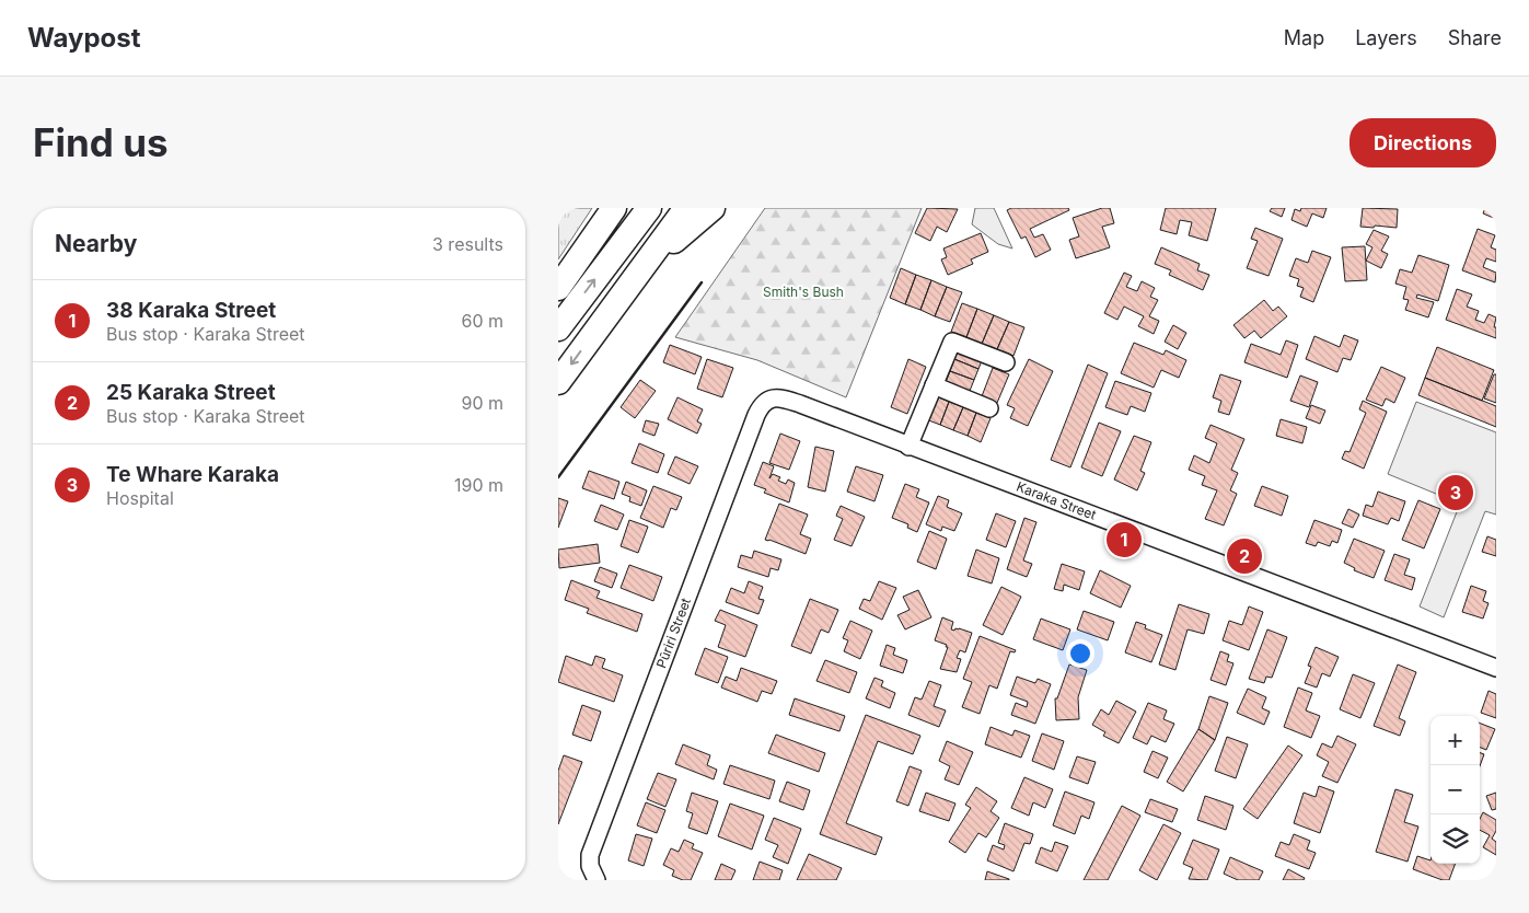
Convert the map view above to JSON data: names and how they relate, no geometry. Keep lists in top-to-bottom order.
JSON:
{
  "streets": {
    "street": ["Karaka Street", "Pūriri Street"]
  },
  "crossings": [
    ["Karaka Street", "Pūriri Street"]
  ],
  "parks": ["Smith's Bush"],
  "page": {
    "header": "Waypost",
    "nav": ["Map", "Layers", "Share"],
    "buttons": "Directions",
    "title": "Find us",
    "heading": ["Nearby", "3 results"],
    "list": [
      {
        "mark": "1",
        "name": "38 Karaka Street",
        "note": "Bus stop · Karaka Street",
        "value": "60 m"
      },
      {
        "mark": "2",
        "name": "25 Karaka Street",
        "note": "Bus stop · Karaka Street",
        "value": "90 m"
      },
      {
        "mark": "3",
        "name": "Te Whare Karaka",
        "note": "Hospital",
        "value": "190 m"
      }
    ],
    "pins": ["3", "1", "2"],
    "map_buttons": ["+", "−"]
  }
}
